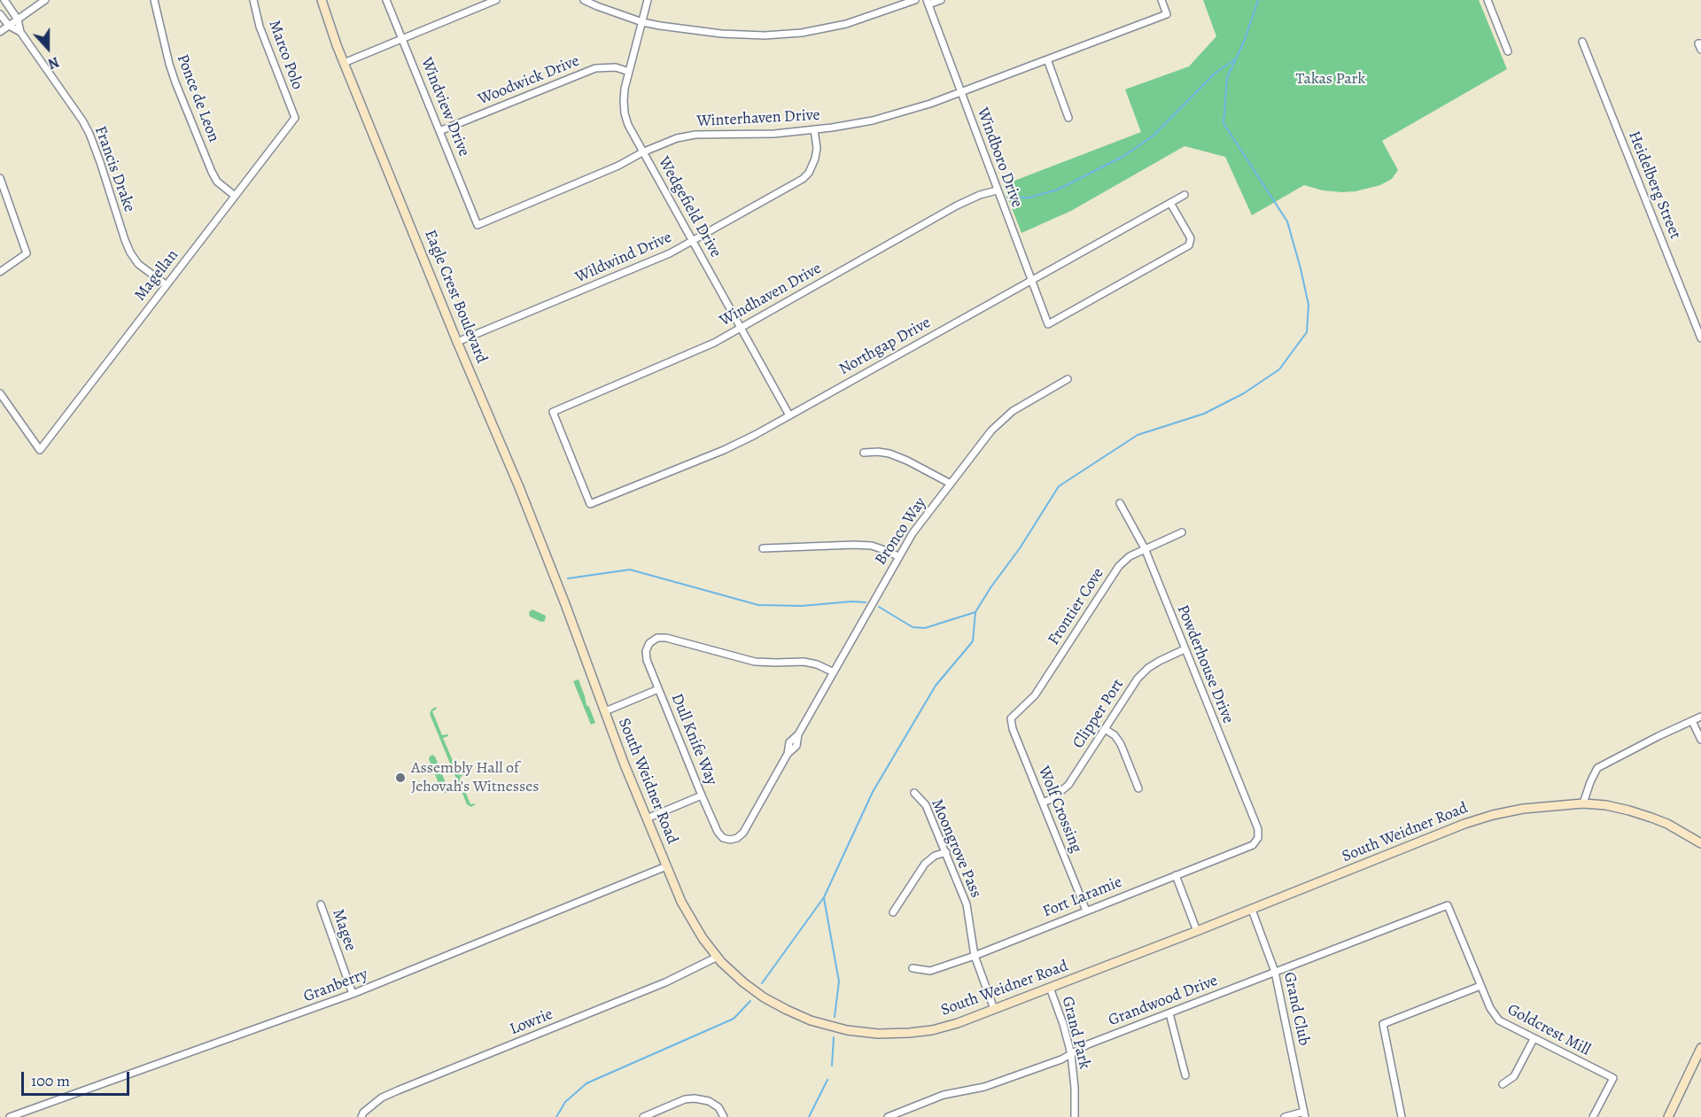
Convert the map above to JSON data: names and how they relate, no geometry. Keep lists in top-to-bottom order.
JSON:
{
  "streets": {
    "main road": ["Eagle Crest Boulevard", "South Weidner Road"],
    "street": [
      "Marco Polo",
      "Woodwick Drive",
      "Ponce de Leon",
      "Windview Drive",
      "Winterhaven Drive",
      "Windboro Drive",
      "Francis Drake",
      "Heidelberg Street",
      "Wedgefield Drive",
      "Wildwind Drive",
      "Magellan",
      "Windhaven Drive",
      "Northgap Drive",
      "Bronco Way",
      "Frontier Cove",
      "Powderhouse Drive",
      "Clipper Port",
      "Dull Knife Way",
      "Wolf Crossing",
      "Moongrove Pass",
      "Fort Laramie",
      "Magee",
      "Granberry",
      "Grandwood Drive",
      "Grand Club",
      "Lowrie",
      "Goldcrest Mill",
      "Grand Park"
    ]
  },
  "crossings": [
    ["Marco Polo", "Magellan"],
    ["Woodwick Drive", "Windview Drive"],
    ["Woodwick Drive", "Wedgefield Drive"],
    ["Ponce de Leon", "Magellan"],
    ["Windview Drive", "Winterhaven Drive"],
    ["Winterhaven Drive", "Windboro Drive"],
    ["Winterhaven Drive", "Wedgefield Drive"],
    ["Winterhaven Drive", "Wildwind Drive"],
    ["Windboro Drive", "Windhaven Drive"],
    ["Windboro Drive", "Northgap Drive"],
    ["Francis Drake", "Magellan"],
    ["Wedgefield Drive", "Wildwind Drive"],
    ["Wedgefield Drive", "Windhaven Drive"],
    ["Wedgefield Drive", "Northgap Drive"],
    ["Wildwind Drive", "Eagle Crest Boulevard"],
    ["Windhaven Drive", "Northgap Drive"],
    ["Eagle Crest Boulevard", "South Weidner Road"],
    ["Bronco Way", "Dull Knife Way"],
    ["Frontier Cove", "Powderhouse Drive"],
    ["Frontier Cove", "Wolf Crossing"],
    ["Powderhouse Drive", "Clipper Port"],
    ["Powderhouse Drive", "Fort Laramie"],
    ["Clipper Port", "Wolf Crossing"],
    ["South Weidner Road", "Moongrove Pass"],
    ["South Weidner Road", "Granberry"],
    ["South Weidner Road", "Grand Club"],
    ["South Weidner Road", "Lowrie"],
    ["South Weidner Road", "Grand Park"],
    ["Wolf Crossing", "Fort Laramie"],
    ["Moongrove Pass", "Fort Laramie"],
    ["Magee", "Granberry"],
    ["Grandwood Drive", "Grand Club"],
    ["Grandwood Drive", "Goldcrest Mill"],
    ["Grandwood Drive", "Grand Park"]
  ],
  "parks": ["Takas Park"],
  "places": ["Assembly Hall of Jehovah's Witnesses"],
  "scale_bar": "100 m",
  "north": "bottom"
}
